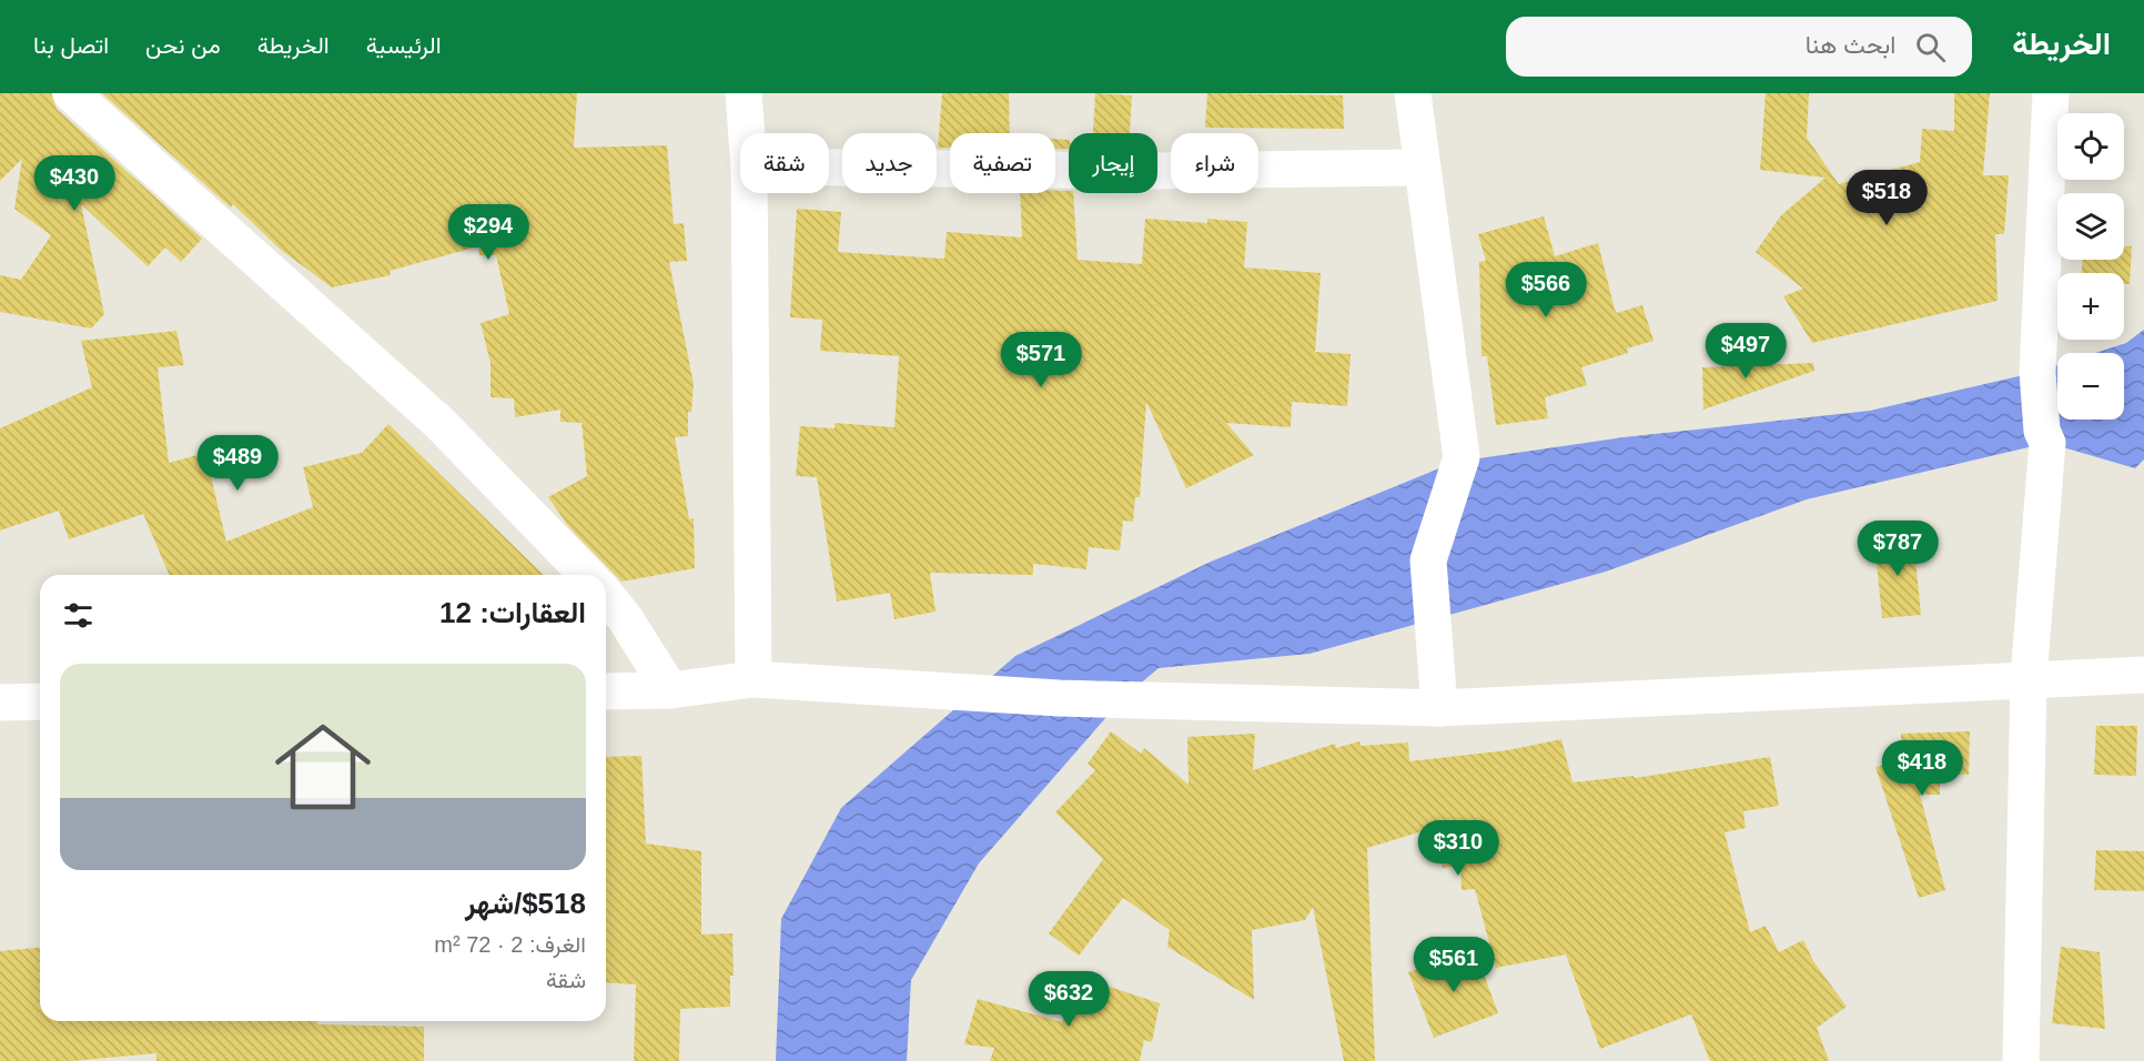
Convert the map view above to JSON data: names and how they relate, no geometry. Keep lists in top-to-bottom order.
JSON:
{
  "page": {
    "header": "الخريطة",
    "search": "ابحث هنا",
    "nav": [
      "الرئيسية",
      "الخريطة",
      "من نحن",
      "اتصل بنا"
    ],
    "map_buttons": ["+", "−"],
    "chip": [
      "شراء",
      "إيجار",
      "تصفية",
      "جديد",
      "شقة"
    ],
    "price": [
      "$430",
      "$518",
      "$294",
      "$566",
      "$497",
      "$571",
      "$489",
      "$787",
      "$418",
      "$310",
      "$561",
      "$632"
    ],
    "heading": "العقارات: 12",
    "list": [
      {
        "name": "$518/شهر",
        "note": "الغرف: 2 · 72 m² · شقة"
      }
    ]
  }
}
